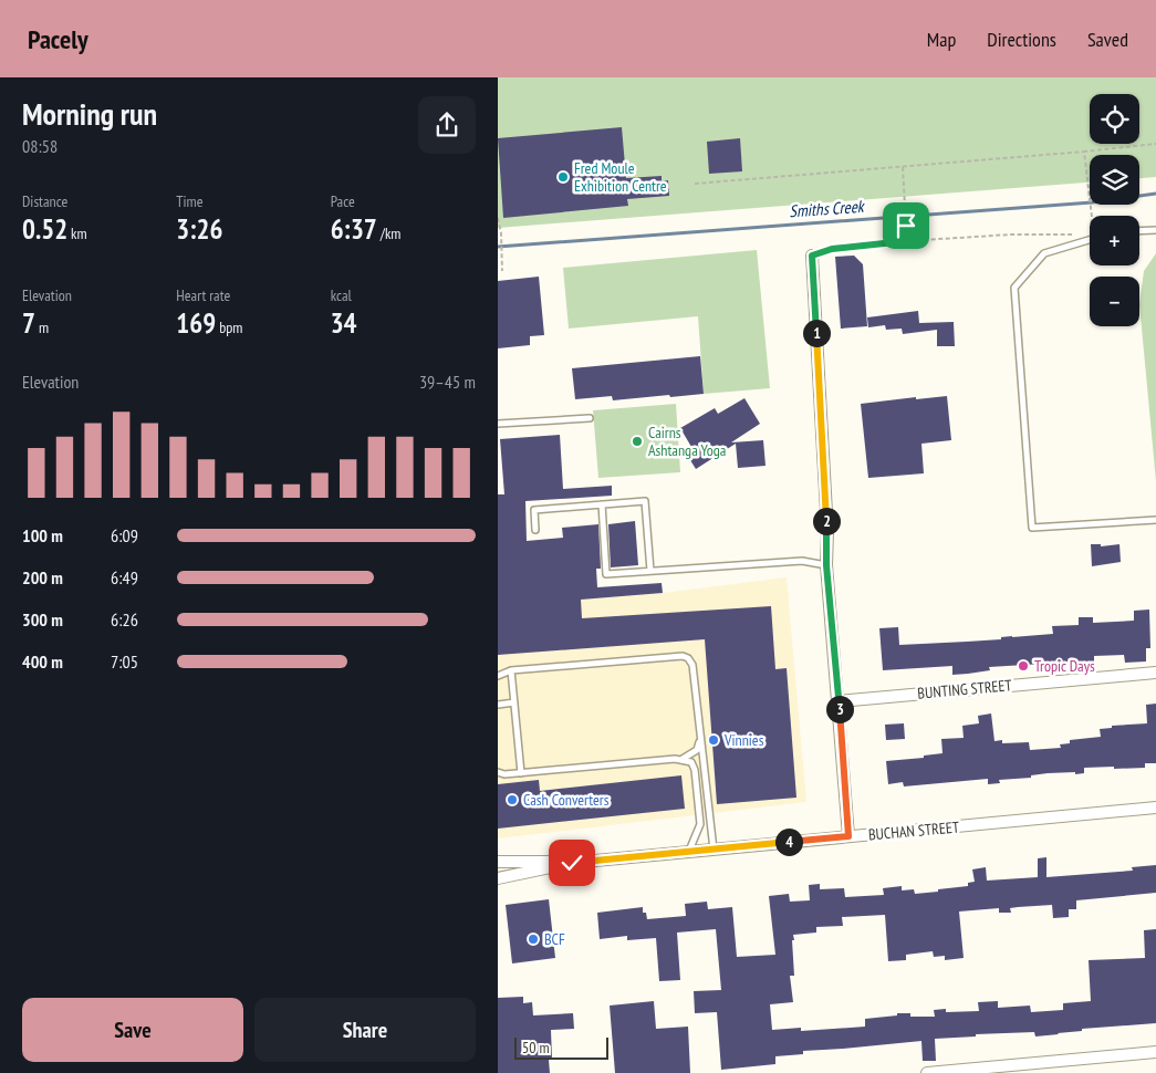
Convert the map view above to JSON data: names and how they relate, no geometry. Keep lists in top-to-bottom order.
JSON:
{
  "streets": {
    "street": ["BUNTING STREET", "BUCHAN STREET"]
  },
  "water": ["Smiths Creek"],
  "places": [
    "Fred Moule Exhibition Centre",
    "Cairns Ashtanga Yoga",
    "Tropic Days",
    "Vinnies",
    "Cash Converters",
    "BCF"
  ],
  "scale_bar": "50 m",
  "page": {
    "header": "Pacely",
    "nav": ["Map", "Directions", "Saved"],
    "heading": ["Morning run", "08:58"],
    "map_buttons": ["+", "−"],
    "stats": [
      ["Distance", "0.52 km"],
      ["Time", "3:26"],
      ["Pace", "6:37 /km"],
      ["Elevation", "7 m"],
      ["Heart rate", "169 bpm"],
      ["kcal", "34"]
    ],
    "pins": [
      "1",
      "2",
      "3",
      "4"
    ],
    "chart": ["Elevation", "39–45 m"],
    "list": [
      {
        "name": "100 m",
        "note": "6:09"
      },
      {
        "name": "200 m",
        "note": "6:49"
      },
      {
        "name": "300 m",
        "note": "6:26"
      },
      {
        "name": "400 m",
        "note": "7:05"
      }
    ],
    "buttons": ["Save", "Share"],
    "scale": "50 m"
  }
}
